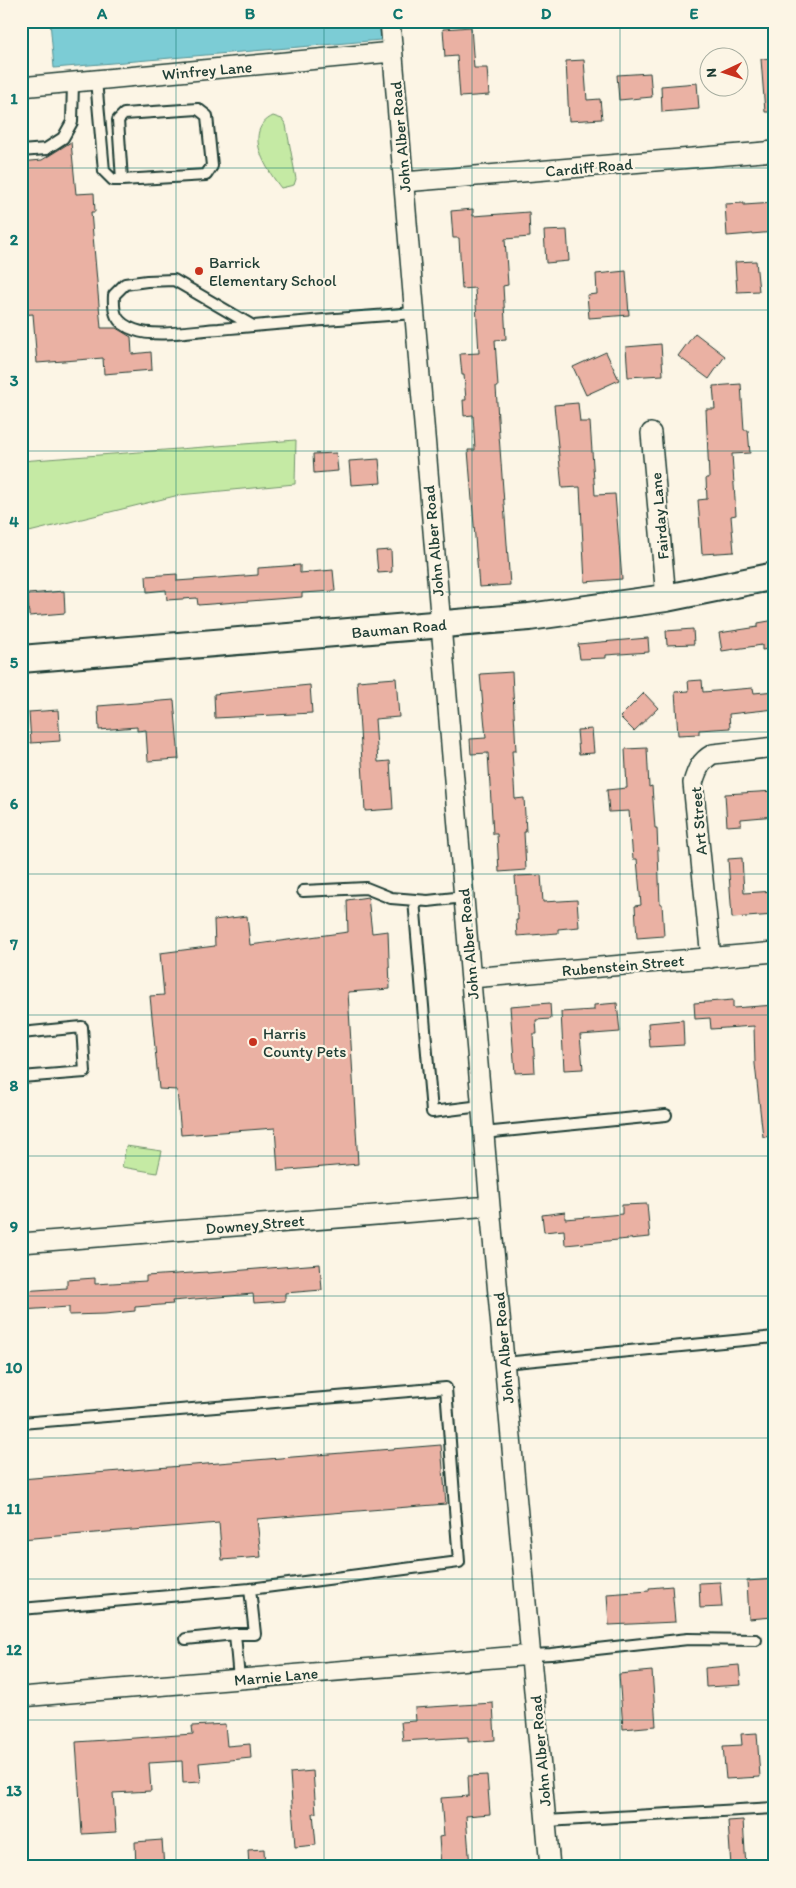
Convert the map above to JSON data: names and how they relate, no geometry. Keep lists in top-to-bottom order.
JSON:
{
  "streets": {
    "street": [
      "Winfrey Lane",
      "John Alber Road",
      "Cardiff Road",
      "Fairday Lane",
      "Bauman Road",
      "Art Street",
      "Rubenstein Street",
      "Downey Street",
      "Marnie Lane"
    ]
  },
  "crossings": [
    ["Winfrey Lane", "John Alber Road"],
    ["John Alber Road", "Cardiff Road"],
    ["John Alber Road", "Bauman Road"],
    ["John Alber Road", "Rubenstein Street"],
    ["John Alber Road", "Downey Street"],
    ["John Alber Road", "Marnie Lane"],
    ["Fairday Lane", "Bauman Road"],
    ["Art Street", "Rubenstein Street"]
  ],
  "places": ["Barrick Elementary School", "Harris County Pets"],
  "north": "left",
  "grid": {
    "columns": [
      "A",
      "B",
      "C",
      "D",
      "E"
    ],
    "rows": [
      "1",
      "2",
      "3",
      "4",
      "5",
      "6",
      "7",
      "8",
      "9",
      "10",
      "11",
      "12",
      "13"
    ]
  }
}
